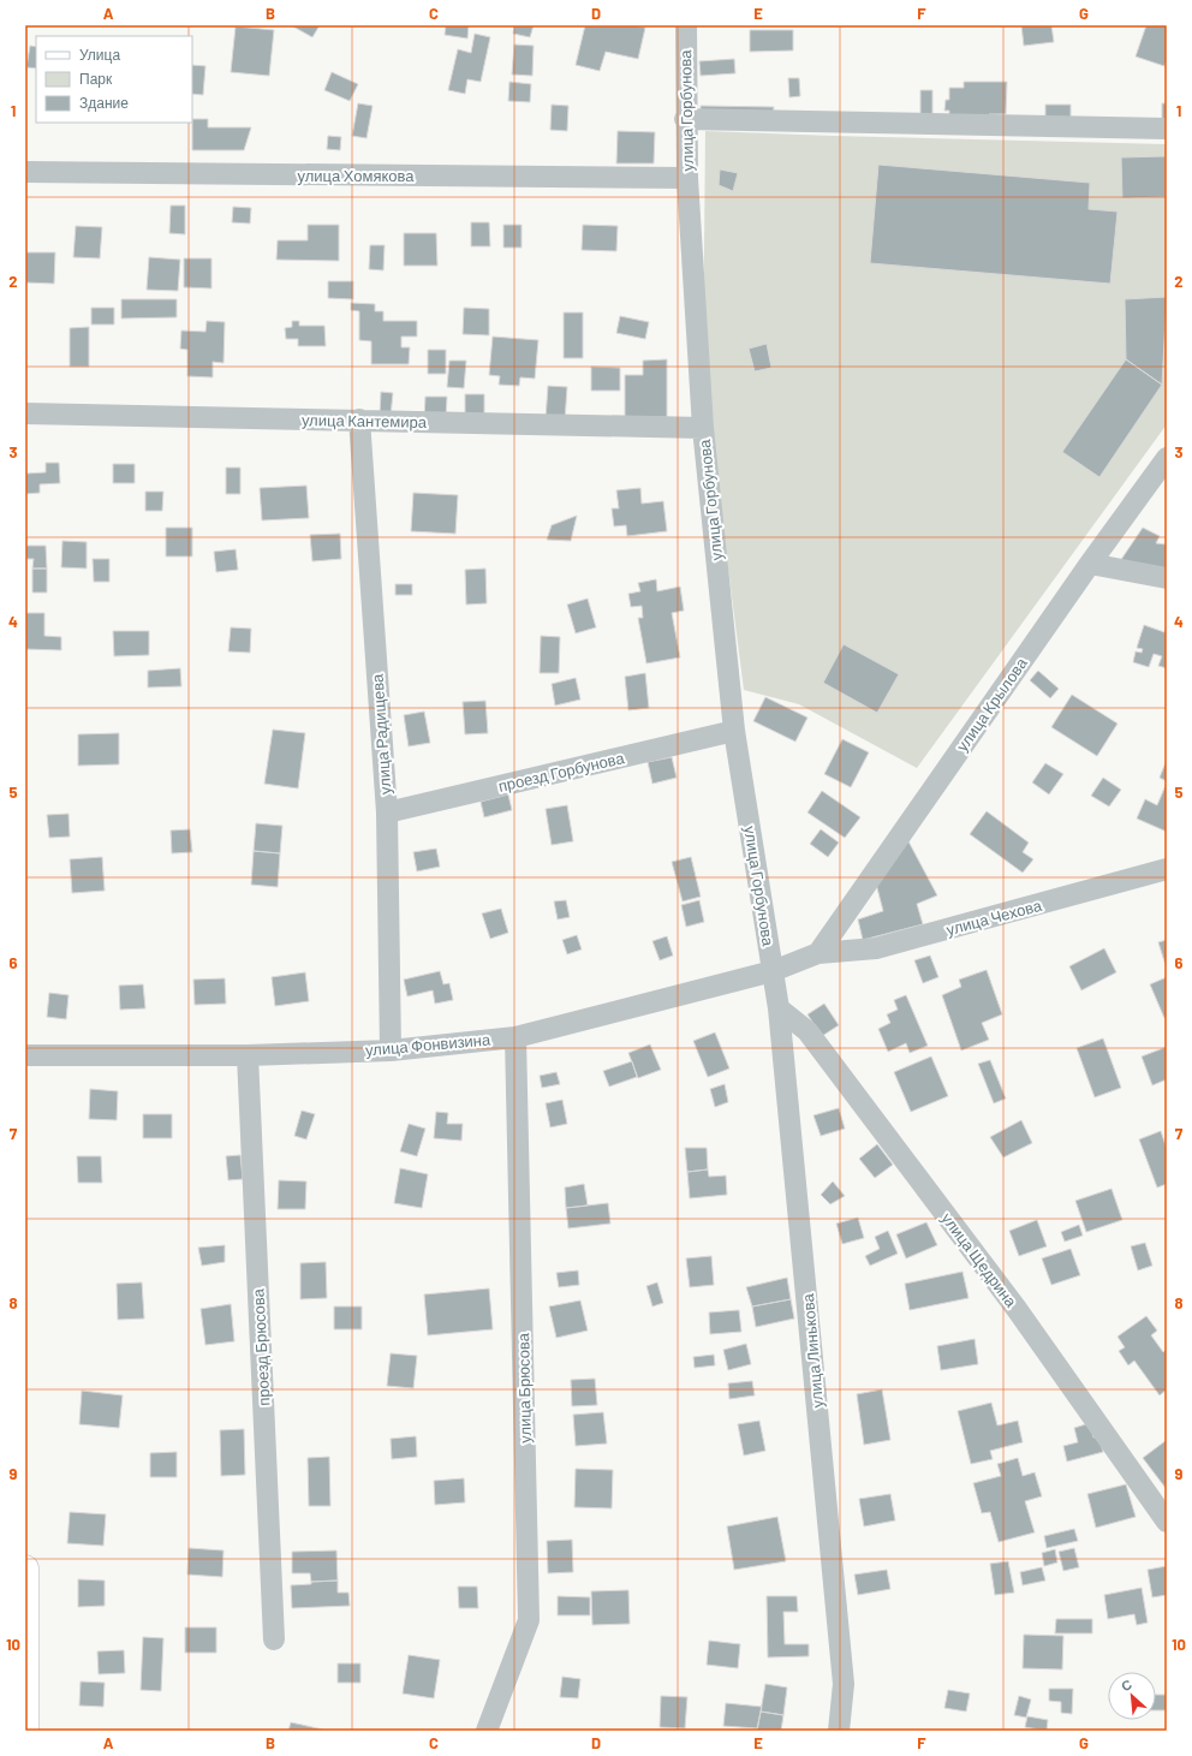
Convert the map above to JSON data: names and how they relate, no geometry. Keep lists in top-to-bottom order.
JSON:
{
  "streets": {
    "street": [
      "улица Горбунова",
      "улица Хомякова",
      "улица Кантемира",
      "улица Крылова",
      "улица Радищева",
      "проезд Горбунова",
      "улица Чехова",
      "улица Фонвизина",
      "улица Щедрина",
      "проезд Брюсова",
      "улица Линькова",
      "улица Брюсова"
    ]
  },
  "crossings": [
    ["улица Горбунова", "улица Хомякова"],
    ["улица Горбунова", "улица Кантемира"],
    ["улица Горбунова", "проезд Горбунова"],
    ["улица Горбунова", "улица Фонвизина"],
    ["улица Горбунова", "улица Линькова"],
    ["улица Кантемира", "улица Радищева"],
    ["улица Крылова", "улица Чехова"],
    ["улица Крылова", "улица Фонвизина"],
    ["улица Радищева", "проезд Горбунова"],
    ["улица Радищева", "улица Фонвизина"],
    ["улица Чехова", "улица Фонвизина"],
    ["улица Фонвизина", "проезд Брюсова"],
    ["улица Фонвизина", "улица Линькова"],
    ["улица Фонвизина", "улица Брюсова"],
    ["улица Щедрина", "улица Линькова"]
  ],
  "legend": ["Улица", "Парк", "Здание"],
  "north": "top left",
  "grid": {
    "columns": [
      "A",
      "B",
      "C",
      "D",
      "E",
      "F",
      "G"
    ],
    "rows": [
      "1",
      "2",
      "3",
      "4",
      "5",
      "6",
      "7",
      "8",
      "9",
      "10"
    ]
  }
}
